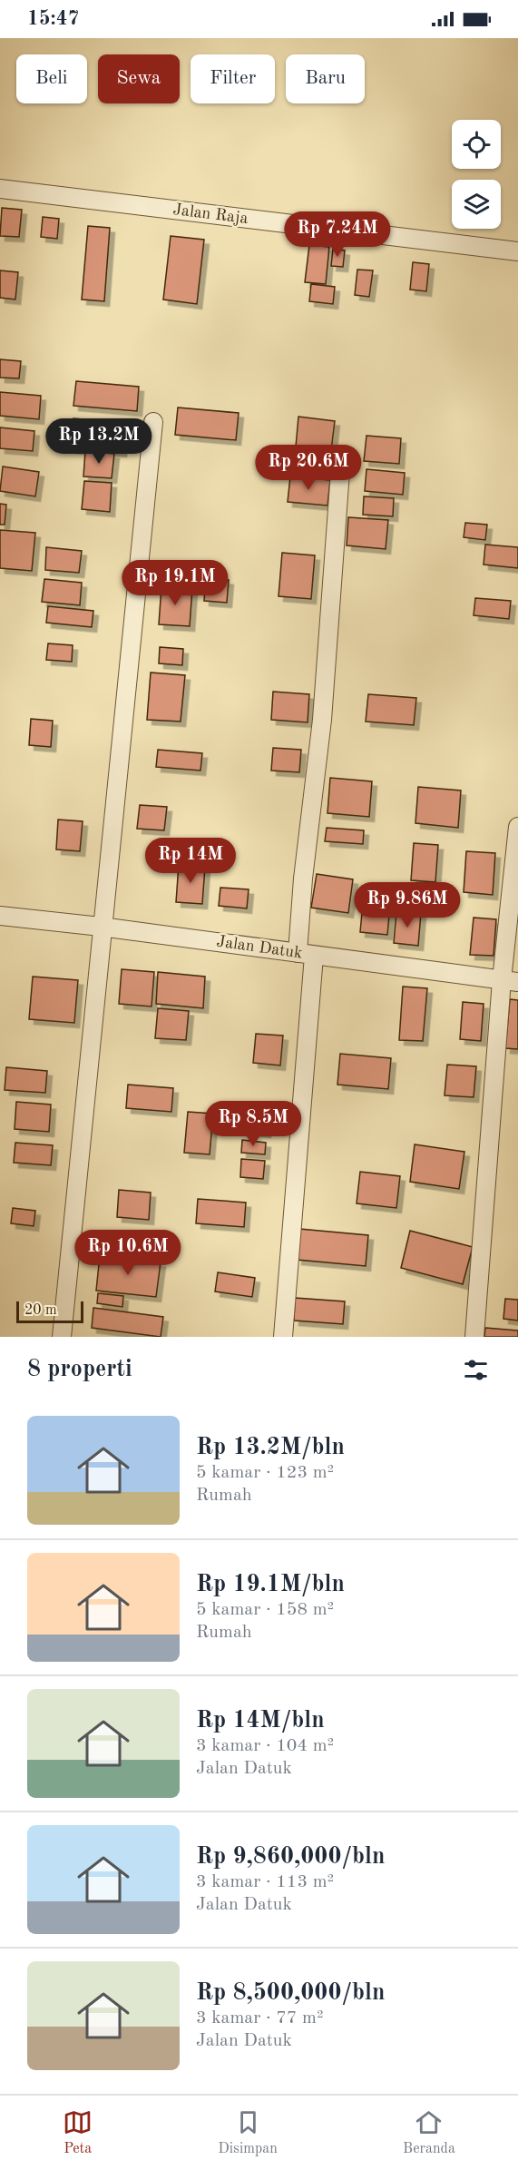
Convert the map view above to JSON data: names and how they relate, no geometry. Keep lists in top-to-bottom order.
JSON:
{
  "streets": {
    "street": ["Jalan Raja", "Jalan Datuk"]
  },
  "scale_bar": "20 m",
  "page": {
    "status": "15:47",
    "chip": [
      "Beli",
      "Sewa",
      "Filter",
      "Baru"
    ],
    "price": [
      "Rp 7.24M",
      "Rp 13.2M",
      "Rp 20.6M",
      "Rp 19.1M",
      "Rp 14M",
      "Rp 9.86M",
      "Rp 8.5M",
      "Rp 10.6M"
    ],
    "scale": "20 m",
    "heading": "8 properti",
    "list": [
      {
        "name": "Rp 13.2M/bln",
        "note": "5 kamar · 123 m² · Rumah"
      },
      {
        "name": "Rp 19.1M/bln",
        "note": "5 kamar · 158 m² · Rumah"
      },
      {
        "name": "Rp 14M/bln",
        "note": "3 kamar · 104 m² · Jalan Datuk"
      },
      {
        "name": "Rp 9,860,000/bln",
        "note": "3 kamar · 113 m² · Jalan Datuk"
      },
      {
        "name": "Rp 8,500,000/bln",
        "note": "3 kamar · 77 m² · Jalan Datuk"
      }
    ],
    "tabs": ["Peta", "Disimpan", "Beranda"]
  }
}
